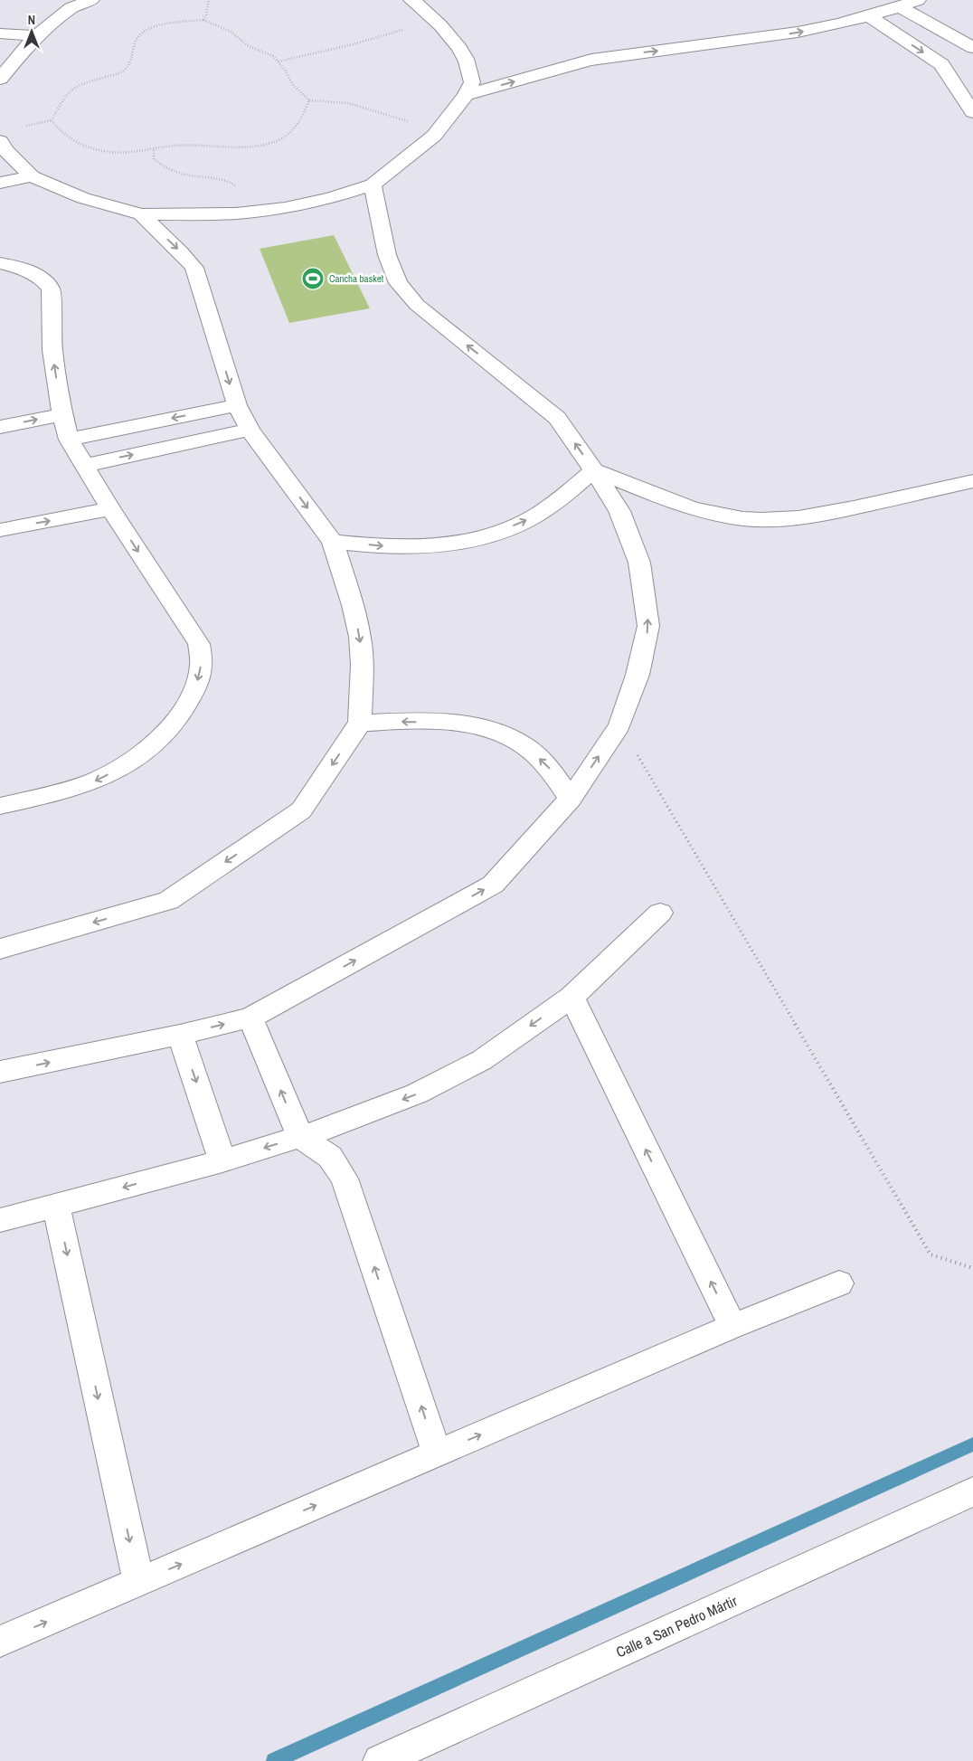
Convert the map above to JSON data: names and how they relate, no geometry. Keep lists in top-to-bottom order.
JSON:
{
  "streets": {
    "street": ["Calle a San Pedro Mártir"]
  },
  "places": {
    "sports": ["Cancha basket"]
  },
  "north": "top"
}
